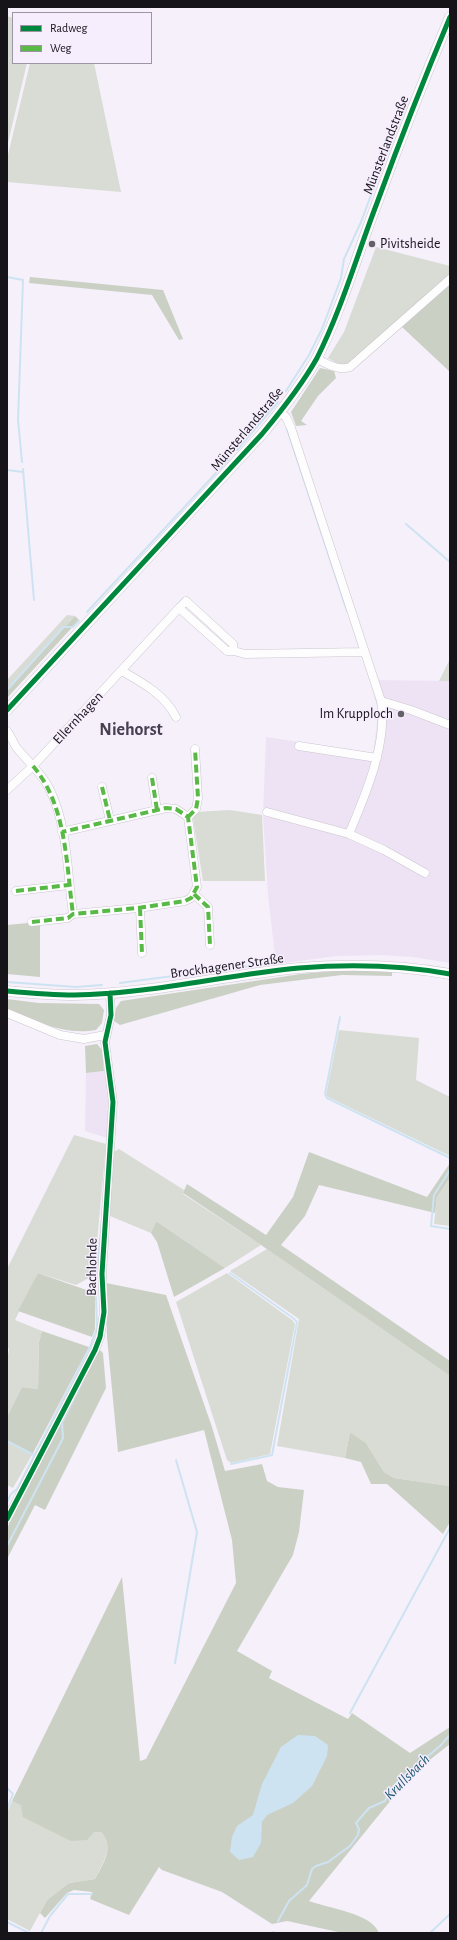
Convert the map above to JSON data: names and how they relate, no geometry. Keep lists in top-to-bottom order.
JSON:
{
  "streets": {
    "main road": ["Münsterlandstraße", "Brockhagener Straße"],
    "street": ["Ellernhagen", "Bachlohde"]
  },
  "crossings": [
    ["Brockhagener Straße", "Bachlohde"]
  ],
  "districts": ["Niehorst"],
  "water": ["Krullsbach"],
  "places": ["Pivitsheide", "Im Krupploch"],
  "legend": ["Radweg", "Weg"]
}
